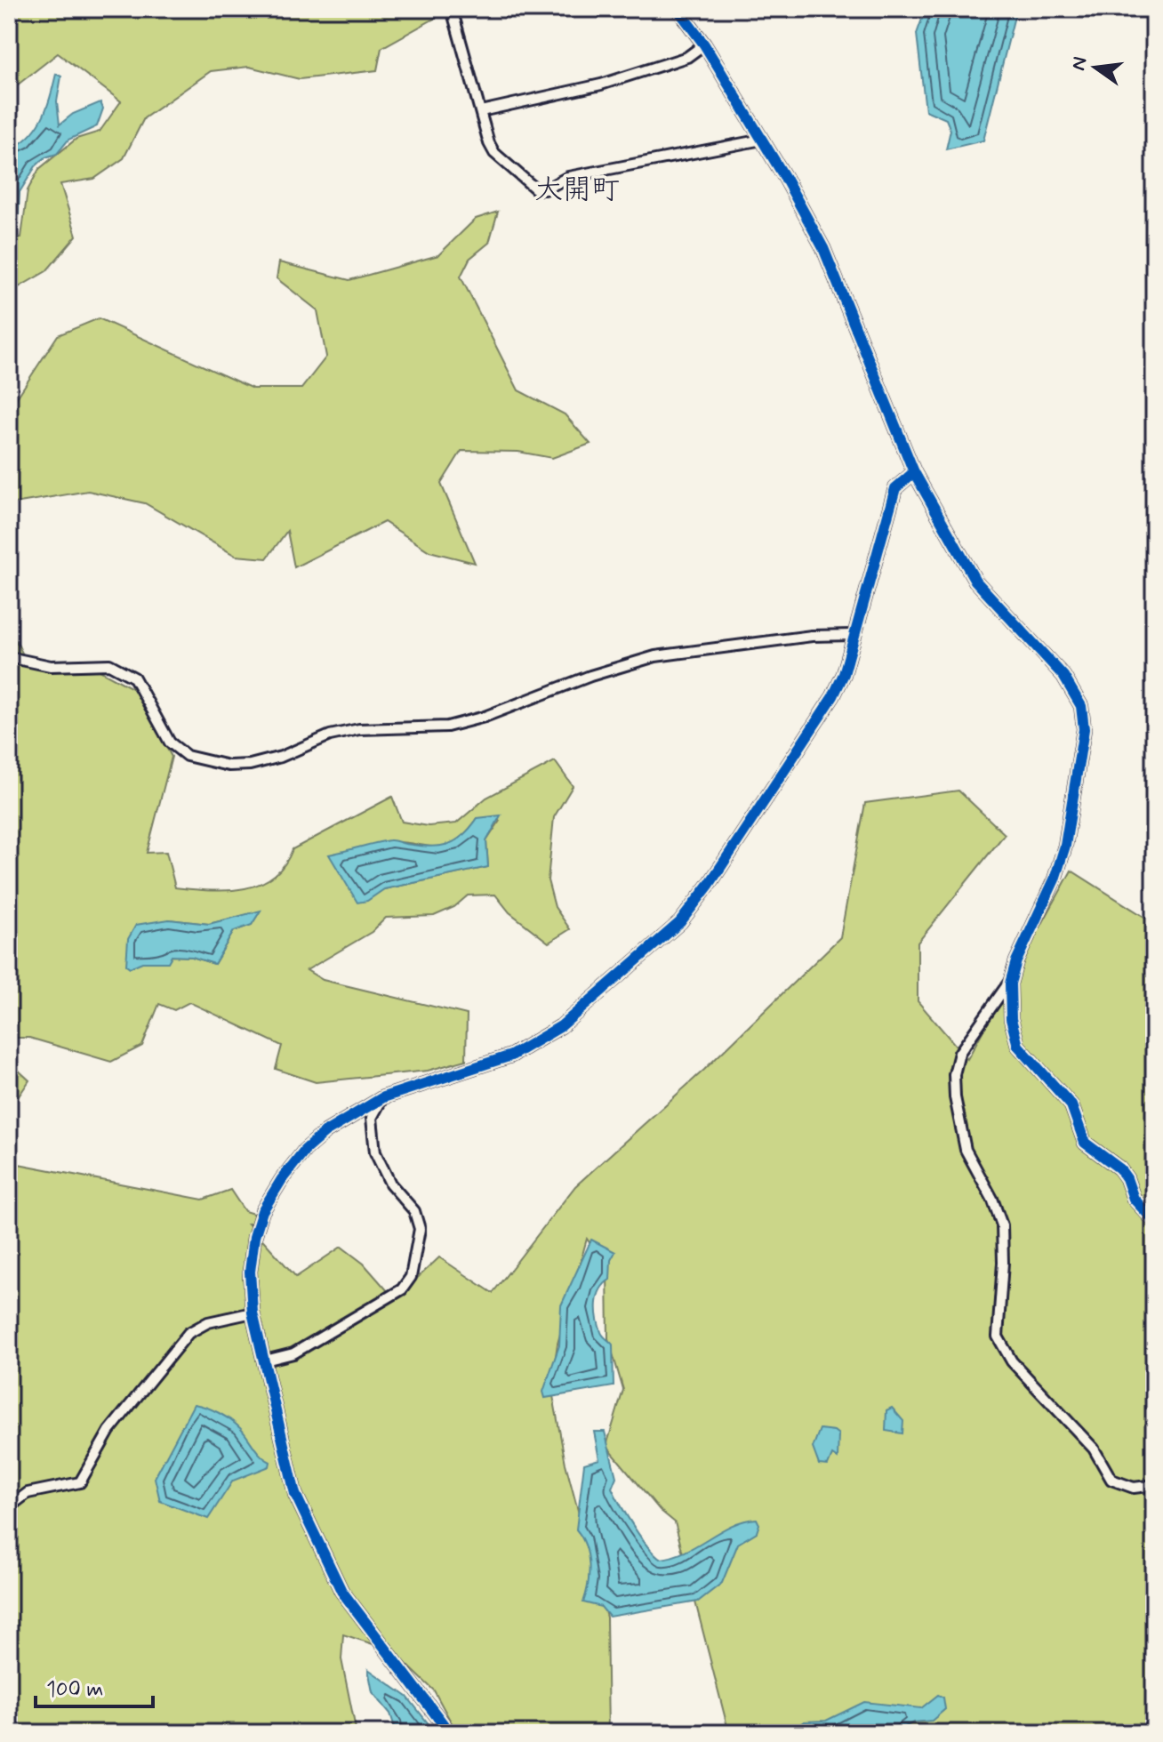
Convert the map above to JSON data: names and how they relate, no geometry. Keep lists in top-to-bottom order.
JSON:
{
  "districts": ["大開町"],
  "scale_bar": "100 m",
  "north": "left"
}
